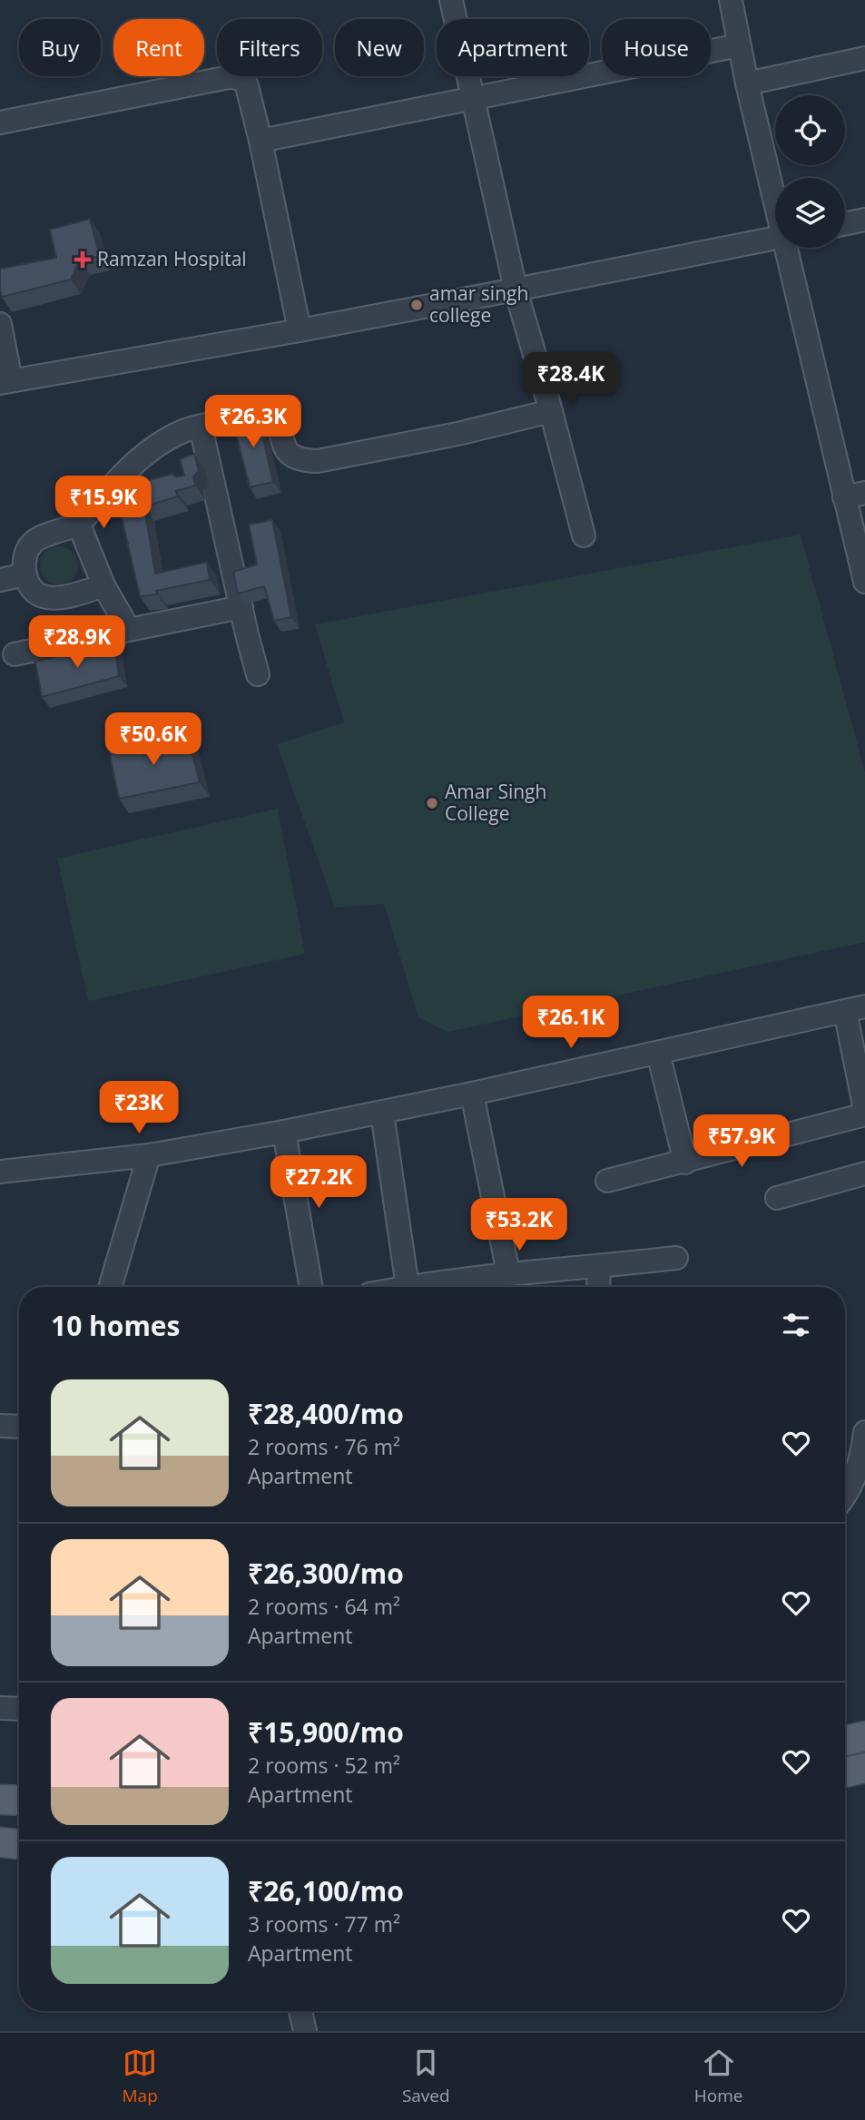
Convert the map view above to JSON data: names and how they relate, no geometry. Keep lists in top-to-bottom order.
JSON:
{
  "places": {
    "health": ["Ramzan Hospital"],
    "other": ["amar singh college", "Amar Singh College"]
  },
  "page": {
    "chip": [
      "Buy",
      "Rent",
      "Filters",
      "New",
      "Apartment",
      "House"
    ],
    "price": [
      "₹28.4K",
      "₹26.3K",
      "₹15.9K",
      "₹28.9K",
      "₹50.6K",
      "₹26.1K",
      "₹23K",
      "₹57.9K",
      "₹27.2K",
      "₹53.2K"
    ],
    "heading": "10 homes",
    "list": [
      {
        "name": "₹28,400/mo",
        "note": "2 rooms · 76 m² · Apartment"
      },
      {
        "name": "₹26,300/mo",
        "note": "2 rooms · 64 m² · Apartment"
      },
      {
        "name": "₹15,900/mo",
        "note": "2 rooms · 52 m² · Apartment"
      },
      {
        "name": "₹26,100/mo",
        "note": "3 rooms · 77 m² · Apartment"
      }
    ],
    "tabs": ["Map", "Saved", "Home"]
  }
}
